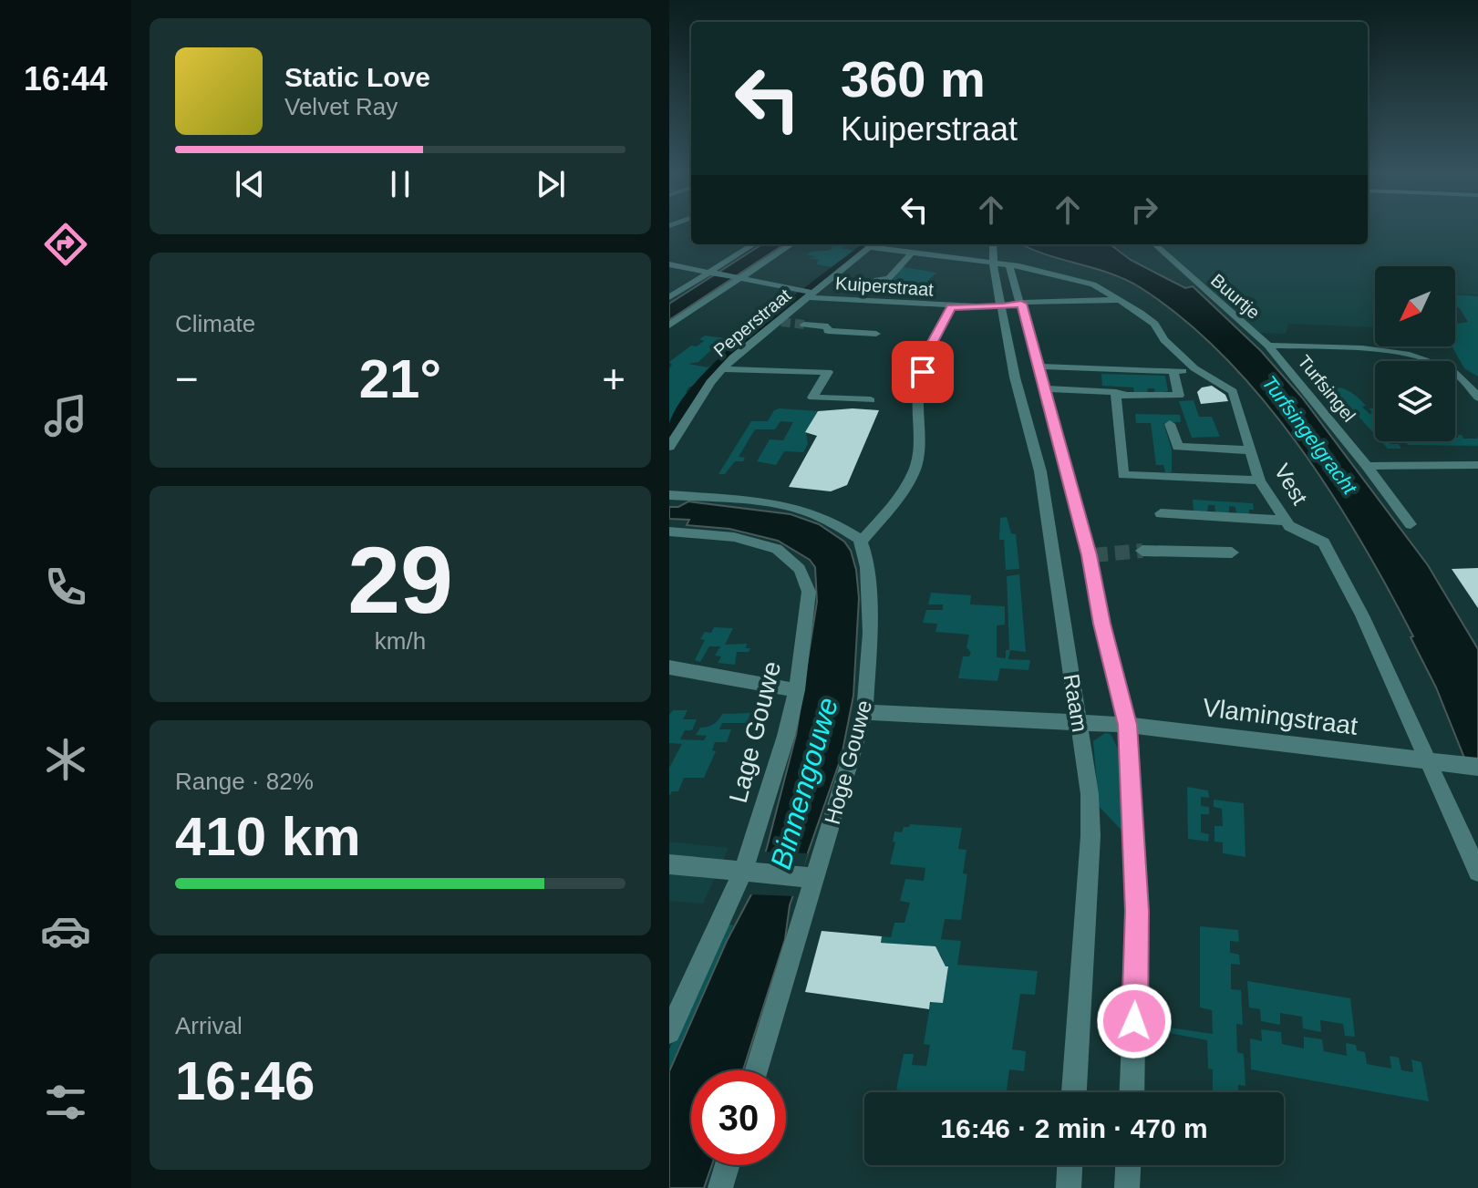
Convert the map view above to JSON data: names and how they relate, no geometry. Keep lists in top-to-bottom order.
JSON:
{
  "streets": {
    "street": [
      "Kuiperstraat",
      "Buurtje",
      "Peperstraat",
      "Turfsingel",
      "Vest",
      "Raam",
      "Vlamingstraat",
      "Lage Gouwe",
      "Hoge Gouwe"
    ]
  },
  "crossings": [
    ["Kuiperstraat", "Peperstraat"],
    ["Kuiperstraat", "Raam"],
    ["Buurtje", "Turfsingel"],
    ["Peperstraat", "Vest"],
    ["Vest", "Raam"],
    ["Vest", "Vlamingstraat"],
    ["Raam", "Vlamingstraat"],
    ["Vlamingstraat", "Hoge Gouwe"]
  ],
  "water": ["Turfsingelgracht", "Binnengouwe"],
  "north": "bottom left",
  "page": {
    "tabs": "16:44",
    "turn": ["360 m", "Kuiperstraat"],
    "song": ["Static Love", "Velvet Ray"],
    "tile": [
      "Climate",
      ["29", "km/h"],
      ["Range · 82%", "410 km"],
      ["Arrival", "16:46"]
    ],
    "heat": ["−", "21°", "+"],
    "limit": "30",
    "trip": "16:46 · 2 min · 470 m"
  }
}
